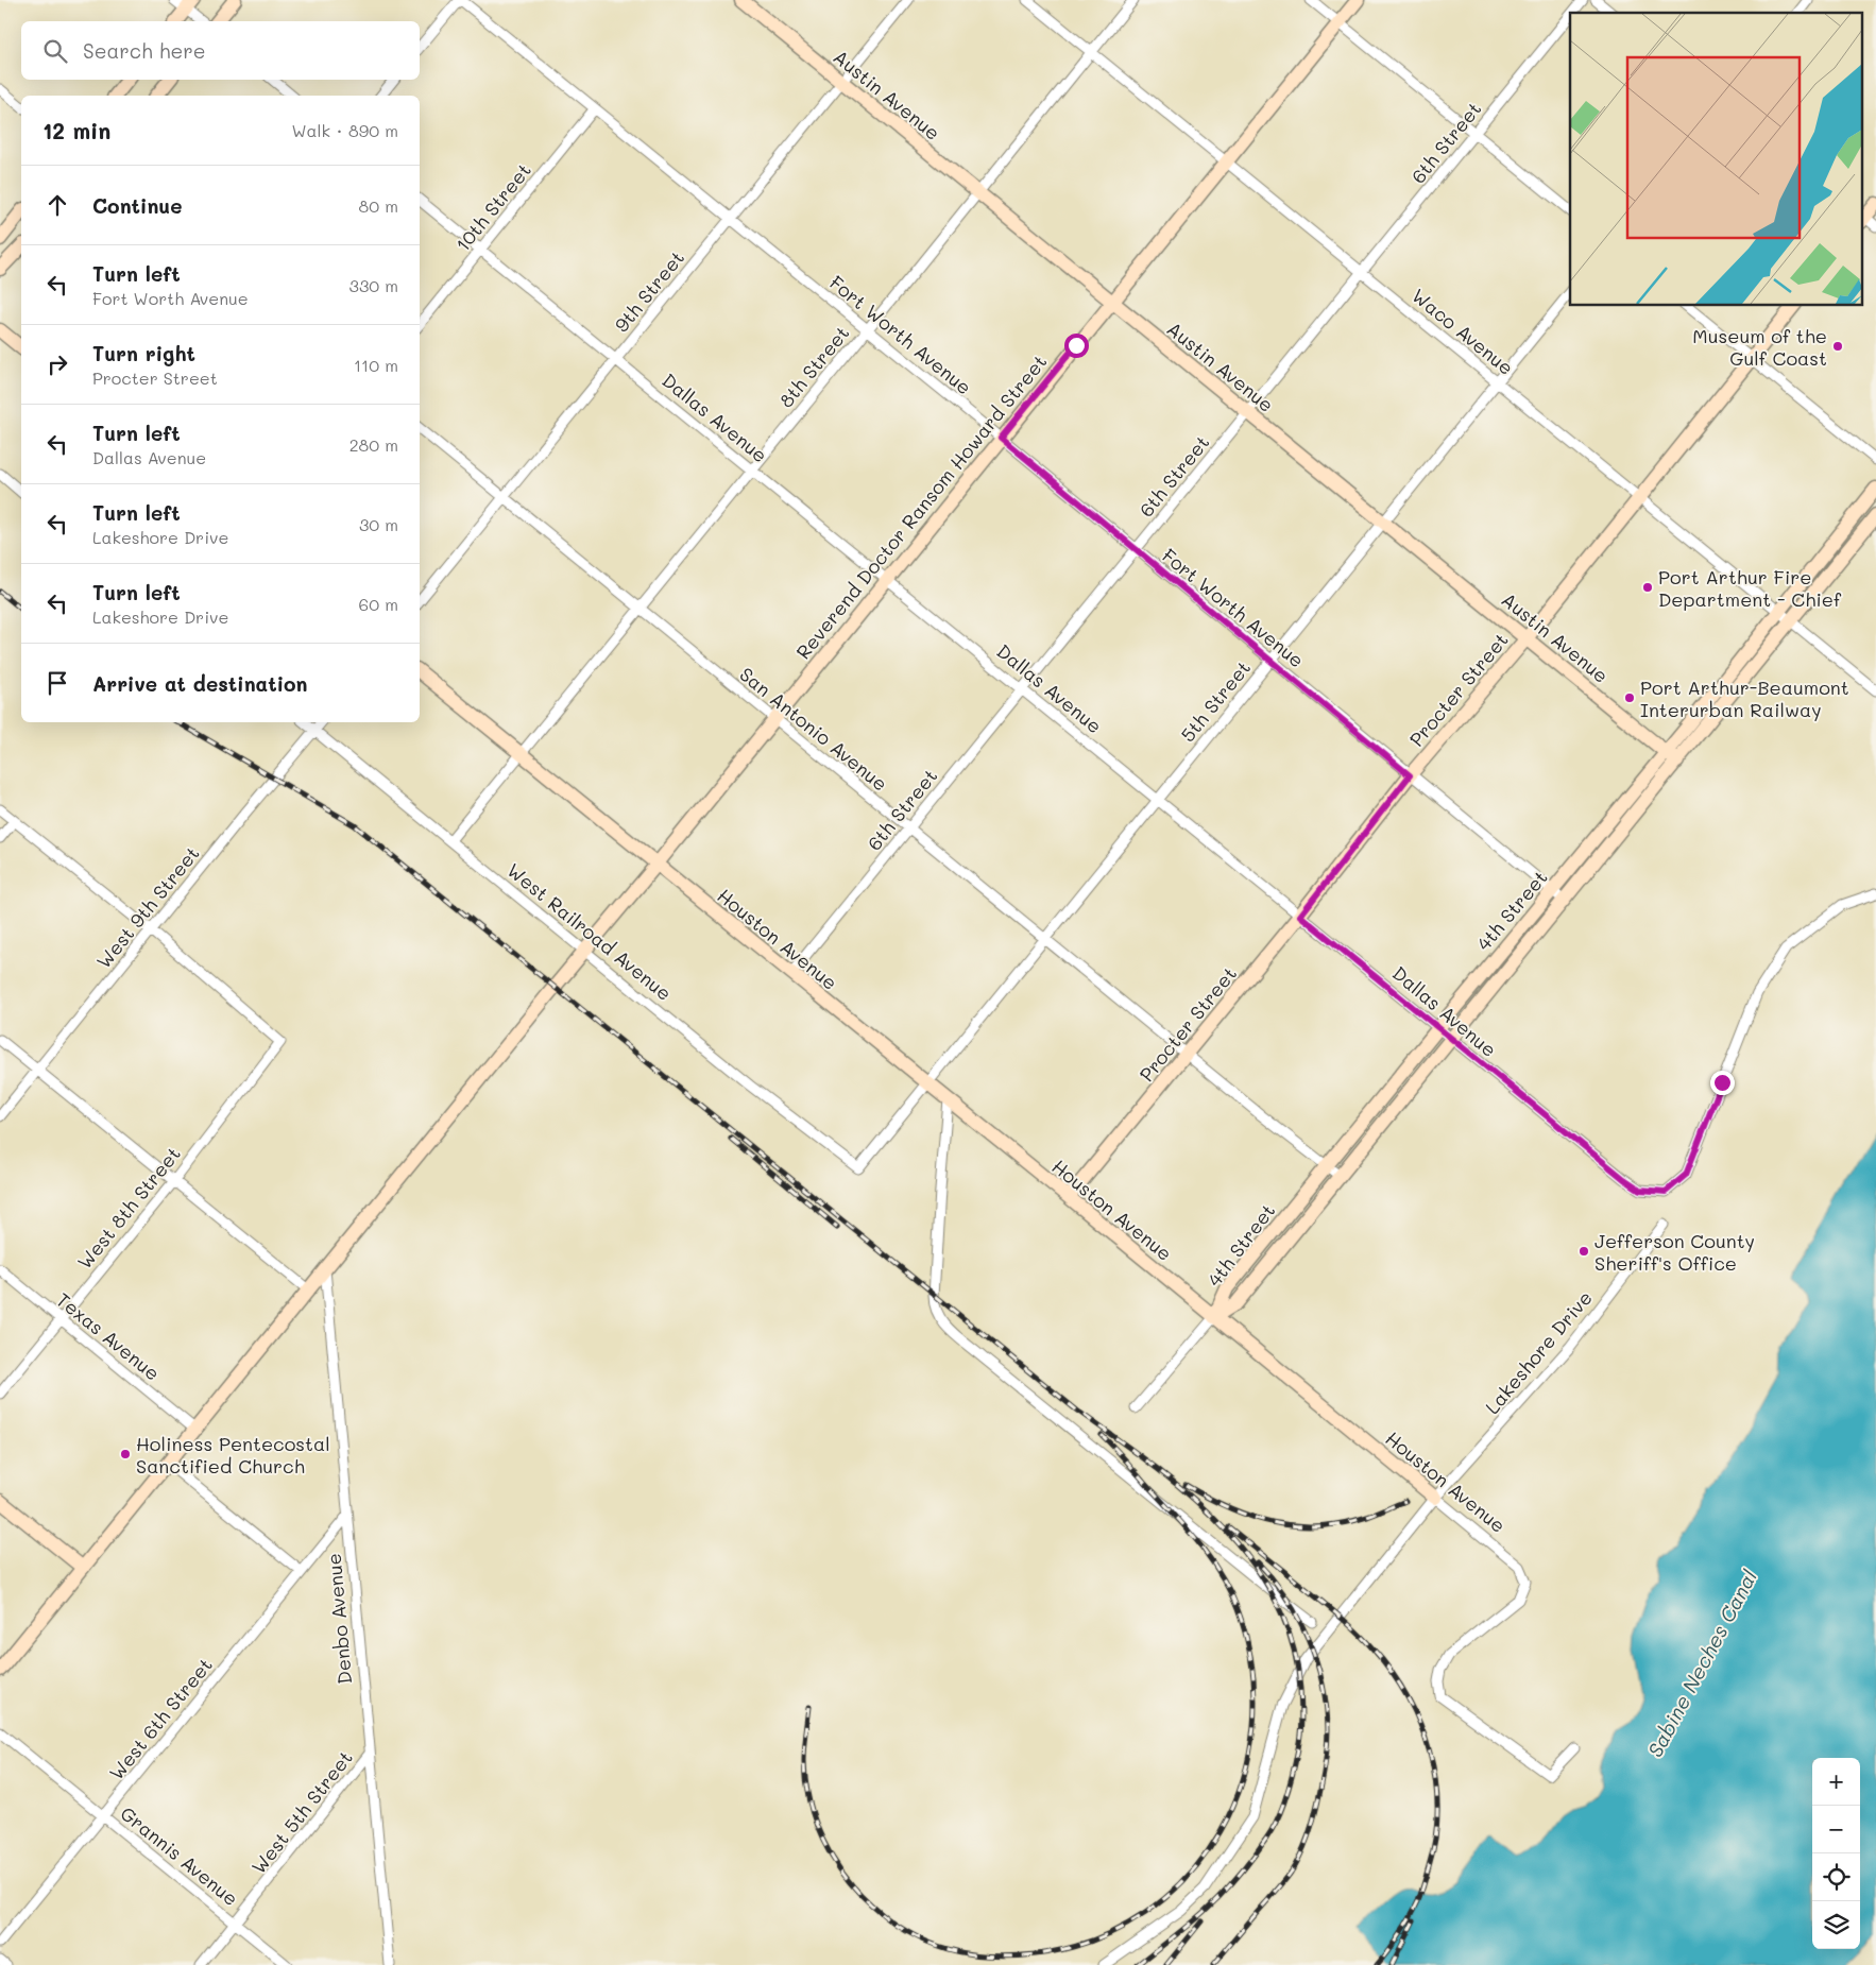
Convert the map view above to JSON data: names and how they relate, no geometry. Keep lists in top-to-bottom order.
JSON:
{
  "streets": {
    "street": [
      "Austin Avenue",
      "6th Street",
      "10th Street",
      "9th Street",
      "Waco Avenue",
      "Fort Worth Avenue",
      "8th Street",
      "Dallas Avenue",
      "Reverend Doctor Ransom Howard Street",
      "Procter Street",
      "5th Street",
      "San Antonio Avenue",
      "West 9th Street",
      "4th Street",
      "West Railroad Avenue",
      "Houston Avenue",
      "West 8th Street",
      "Texas Avenue",
      "Lakeshore Drive",
      "Denbo Avenue",
      "West 6th Street",
      "West 5th Street",
      "Grannis Avenue"
    ]
  },
  "crossings": [
    ["Austin Avenue", "6th Street"],
    ["Austin Avenue", "9th Street"],
    ["Austin Avenue", "8th Street"],
    ["Austin Avenue", "Reverend Doctor Ransom Howard Street"],
    ["Austin Avenue", "Procter Street"],
    ["Austin Avenue", "5th Street"],
    ["Austin Avenue", "4th Street"],
    ["6th Street", "Waco Avenue"],
    ["6th Street", "Fort Worth Avenue"],
    ["6th Street", "Dallas Avenue"],
    ["6th Street", "San Antonio Avenue"],
    ["6th Street", "Houston Avenue"],
    ["10th Street", "Fort Worth Avenue"],
    ["10th Street", "Dallas Avenue"],
    ["9th Street", "Fort Worth Avenue"],
    ["9th Street", "Dallas Avenue"],
    ["9th Street", "San Antonio Avenue"],
    ["Waco Avenue", "8th Street"],
    ["Waco Avenue", "Reverend Doctor Ransom Howard Street"],
    ["Waco Avenue", "Procter Street"],
    ["Waco Avenue", "5th Street"],
    ["Waco Avenue", "4th Street"],
    ["Fort Worth Avenue", "8th Street"],
    ["Fort Worth Avenue", "Reverend Doctor Ransom Howard Street"],
    ["Fort Worth Avenue", "Procter Street"],
    ["Fort Worth Avenue", "5th Street"],
    ["Fort Worth Avenue", "4th Street"],
    ["8th Street", "Dallas Avenue"],
    ["8th Street", "San Antonio Avenue"],
    ["8th Street", "Houston Avenue"],
    ["Dallas Avenue", "Reverend Doctor Ransom Howard Street"],
    ["Dallas Avenue", "Procter Street"],
    ["Dallas Avenue", "5th Street"],
    ["Dallas Avenue", "4th Street"],
    ["Reverend Doctor Ransom Howard Street", "San Antonio Avenue"],
    ["Reverend Doctor Ransom Howard Street", "West Railroad Avenue"],
    ["Reverend Doctor Ransom Howard Street", "Houston Avenue"],
    ["Reverend Doctor Ransom Howard Street", "Texas Avenue"],
    ["Reverend Doctor Ransom Howard Street", "Denbo Avenue"],
    ["Procter Street", "San Antonio Avenue"],
    ["Procter Street", "Houston Avenue"],
    ["5th Street", "San Antonio Avenue"],
    ["5th Street", "West Railroad Avenue"],
    ["5th Street", "Houston Avenue"],
    ["San Antonio Avenue", "4th Street"],
    ["West 9th Street", "West Railroad Avenue"],
    ["West 9th Street", "West 8th Street"],
    ["4th Street", "Houston Avenue"],
    ["West Railroad Avenue", "Houston Avenue"],
    ["Houston Avenue", "Lakeshore Drive"],
    ["West 8th Street", "Texas Avenue"],
    ["Denbo Avenue", "West 6th Street"],
    ["Denbo Avenue", "West 5th Street"],
    ["West 6th Street", "Grannis Avenue"],
    ["West 5th Street", "Grannis Avenue"]
  ],
  "water": ["Sabine Neches Canal"],
  "places": [
    "Museum of the Gulf Coast",
    "Port Arthur Fire Department - Chief",
    "Port Arthur-Beaumont Interurban Railway",
    "Jefferson County Sheriff's Office",
    "Holiness Pentecostal Sanctified Church"
  ],
  "page": {
    "search": "Search here",
    "heading": ["12 min", "Walk · 890 m"],
    "list": [
      ["Continue", "80 m"],
      ["Turn left", "Fort Worth Avenue", "330 m"],
      ["Turn right", "Procter Street", "110 m"],
      ["Turn left", "Dallas Avenue", "280 m"],
      ["Turn left", "Lakeshore Drive", "30 m"],
      ["Turn left", "Lakeshore Drive", "60 m"],
      "Arrive at destination"
    ],
    "map_buttons": ["+", "−"]
  }
}
